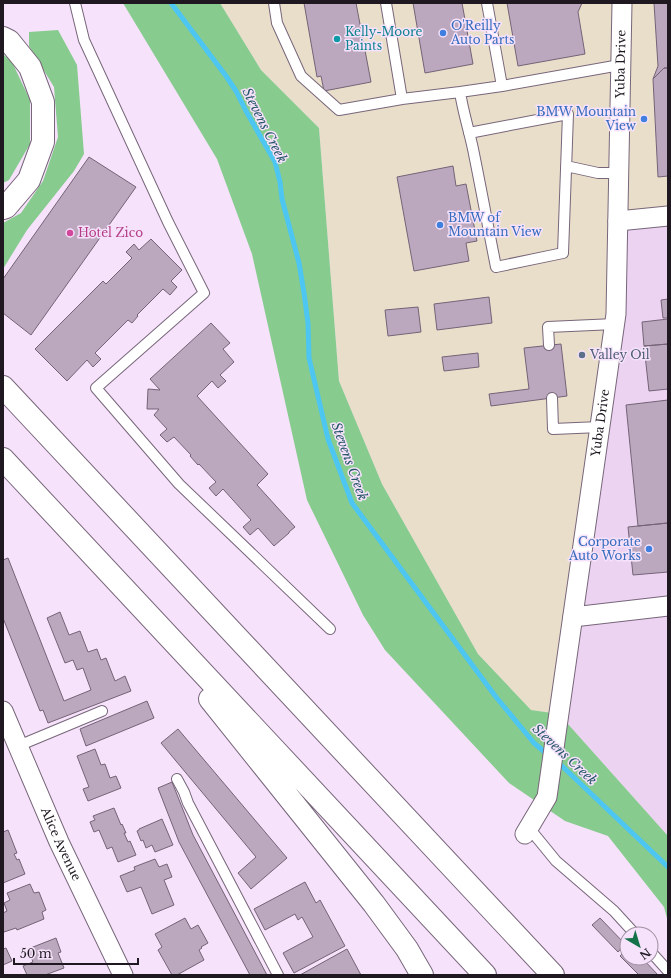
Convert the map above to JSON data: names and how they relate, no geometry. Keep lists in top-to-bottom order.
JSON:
{
  "streets": {
    "street": ["Yuba Drive", "Alice Avenue"]
  },
  "water": ["Stevens Creek"],
  "places": [
    "O'Reilly Auto Parts",
    "Kelly-Moore Paints",
    "BMW Mountain View",
    "BMW of Mountain View",
    "Hotel Zico",
    "Valley Oil",
    "Corporate Auto Works"
  ],
  "scale_bar": "50 m",
  "north": "bottom right"
}
